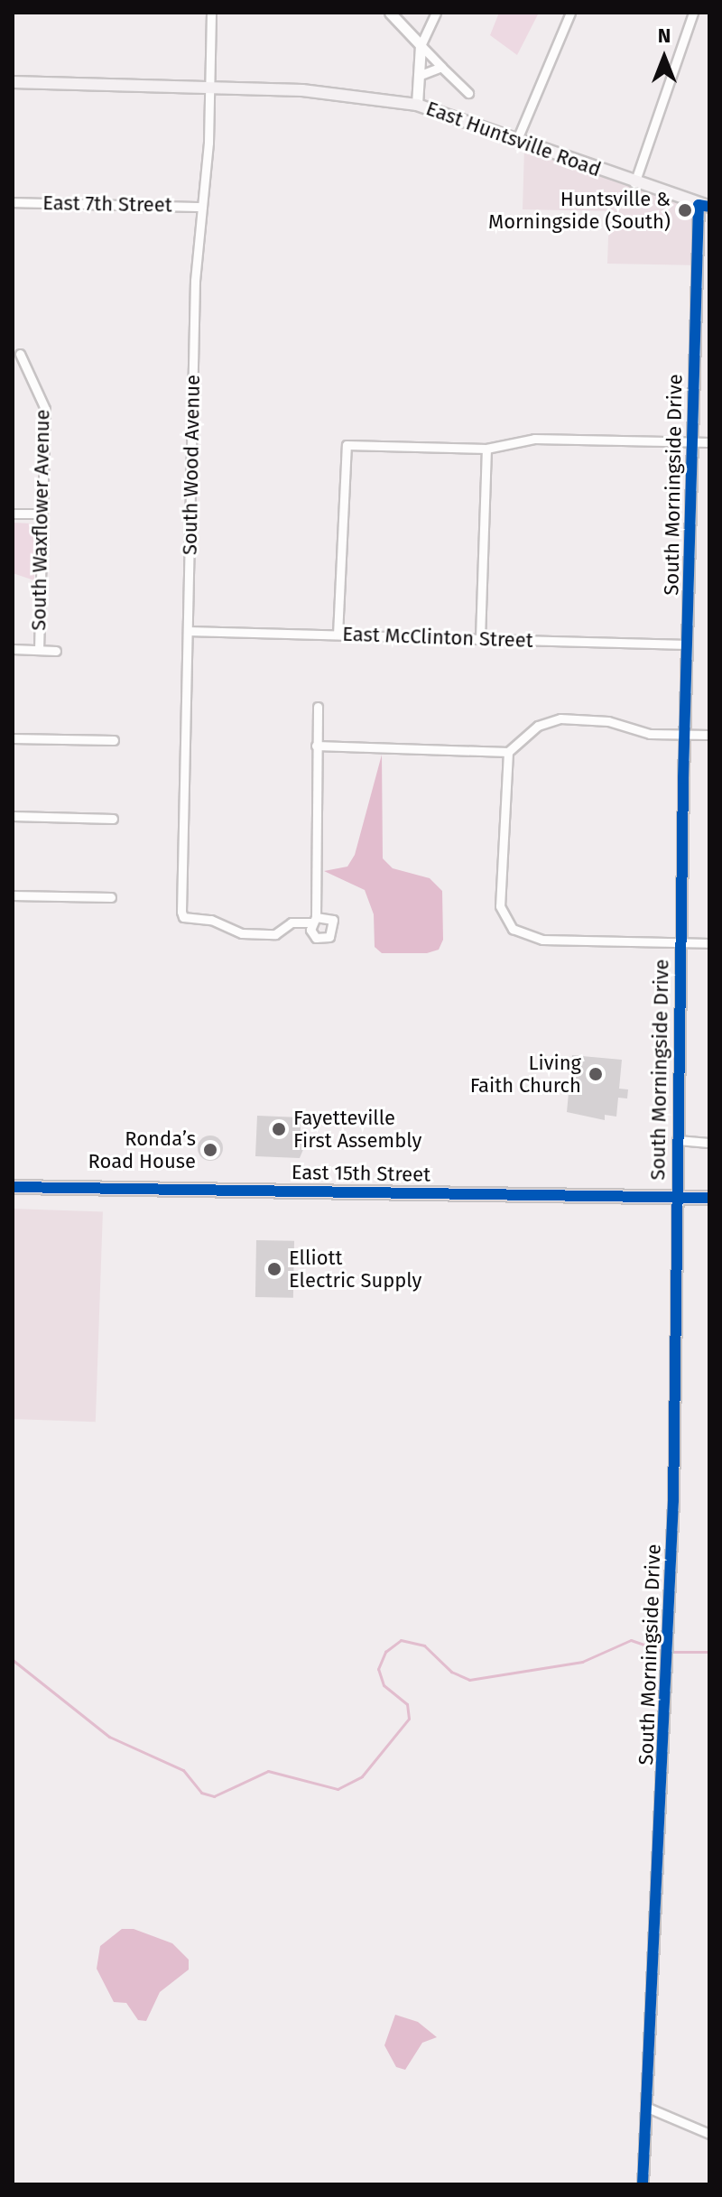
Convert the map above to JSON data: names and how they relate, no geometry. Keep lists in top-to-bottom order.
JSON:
{
  "streets": {
    "main road": ["East Huntsville Road", "East 15th Street"],
    "street": [
      "East 7th Street",
      "South Wood Avenue",
      "South Morningside Drive",
      "South Waxflower Avenue",
      "East McClinton Street"
    ]
  },
  "crossings": [
    ["East Huntsville Road", "South Morningside Drive"],
    ["East 7th Street", "South Wood Avenue"],
    ["South Wood Avenue", "East McClinton Street"],
    ["South Morningside Drive", "East McClinton Street"],
    ["South Morningside Drive", "East 15th Street"]
  ],
  "places": [
    "Huntsville & Morningside (South)",
    "Living Faith Church",
    "Fayetteville First Assembly",
    "Ronda’s Road House",
    "Elliott Electric Supply"
  ],
  "north": "top"
}
